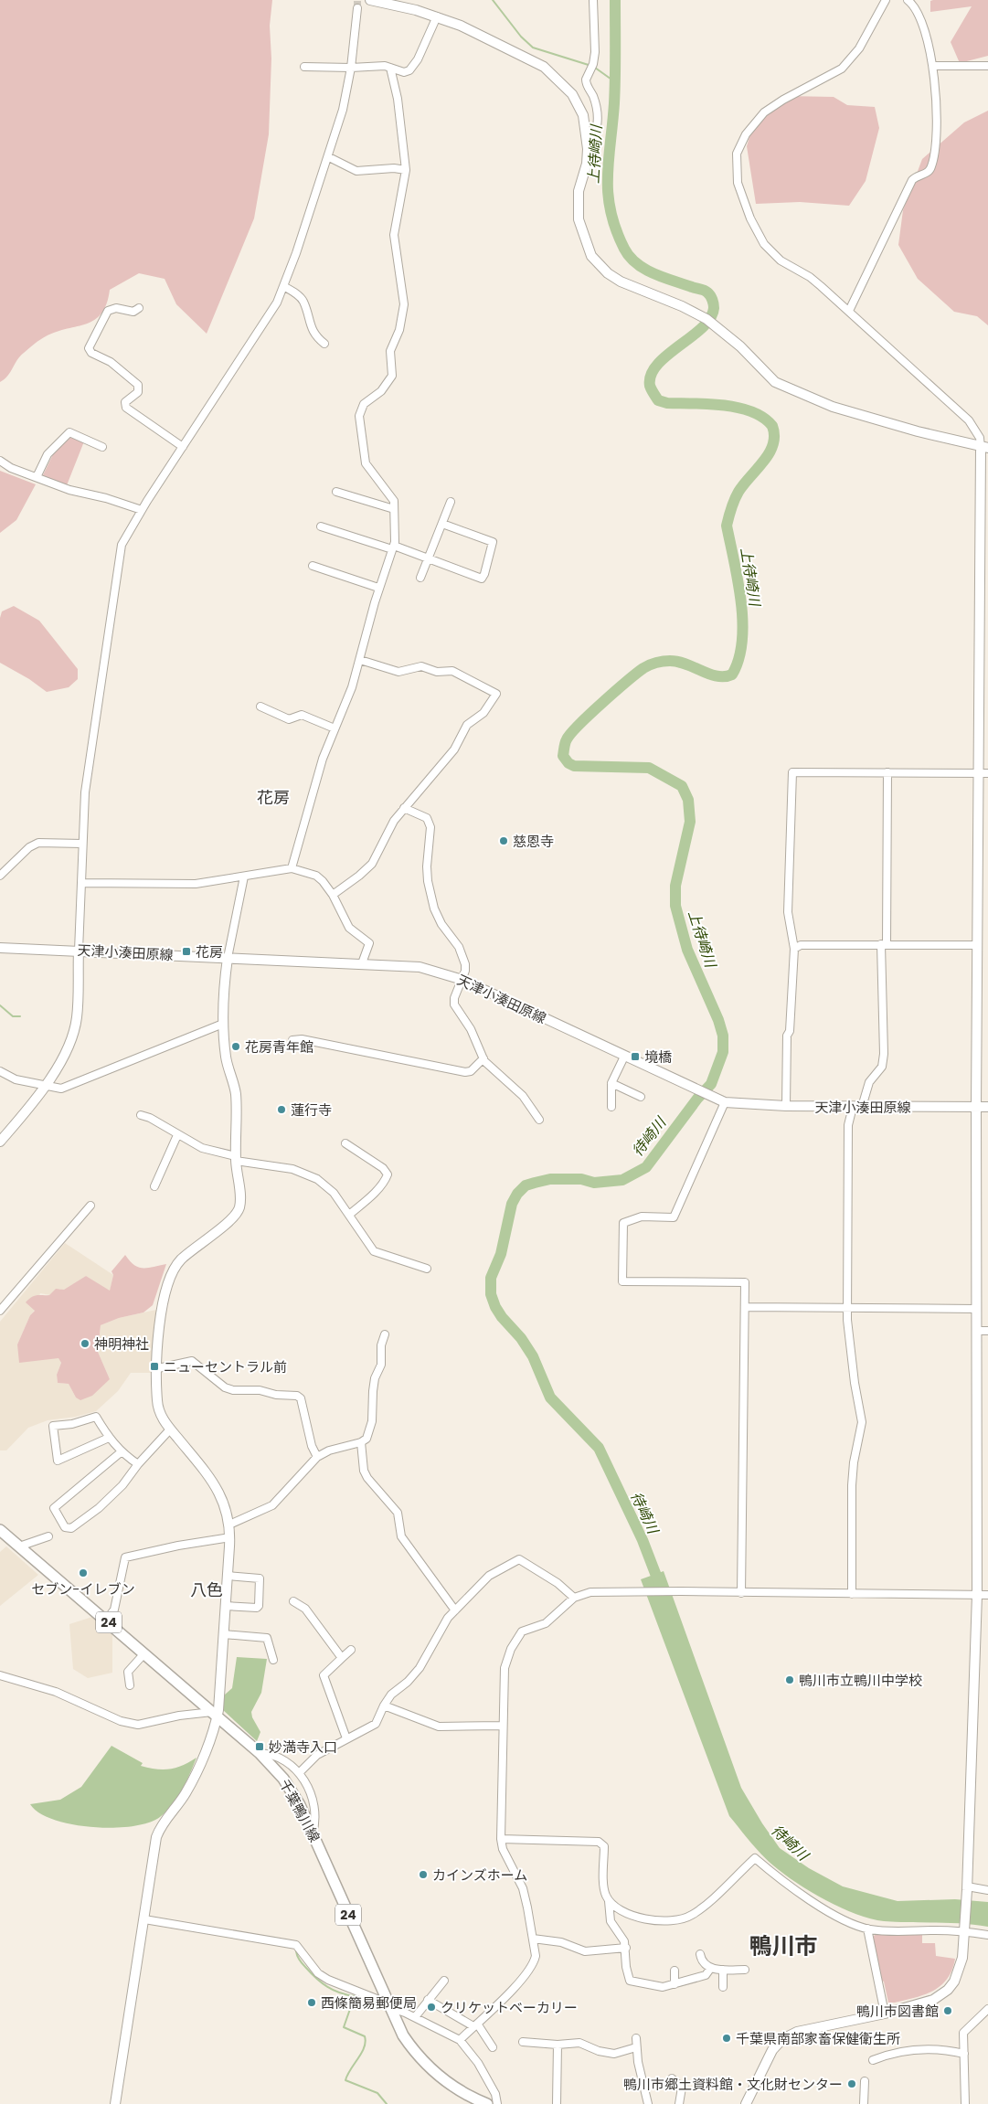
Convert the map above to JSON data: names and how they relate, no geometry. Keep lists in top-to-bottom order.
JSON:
{
  "streets": {
    "main road": ["24", "千葉鴨川線"],
    "street": ["天津小湊田原線"]
  },
  "districts": ["花房", "八色", "鴨川市"],
  "water": ["上待崎川", "待崎川"],
  "places": {
    "other": [
      "慈恩寺",
      "花房青年館",
      "蓮行寺",
      "神明神社",
      "セブン-イレブン",
      "鴨川市立鴨川中学校",
      "カインズホーム",
      "西條簡易郵便局",
      "クリケットベーカリー",
      "鴨川市図書館",
      "千葉県南部家畜保健衛生所",
      "鴨川市郷土資料館・文化財センター"
    ],
    "transit": [
      "花房",
      "境橋",
      "ニューセントラル前",
      "妙満寺入口"
    ]
  }
}
